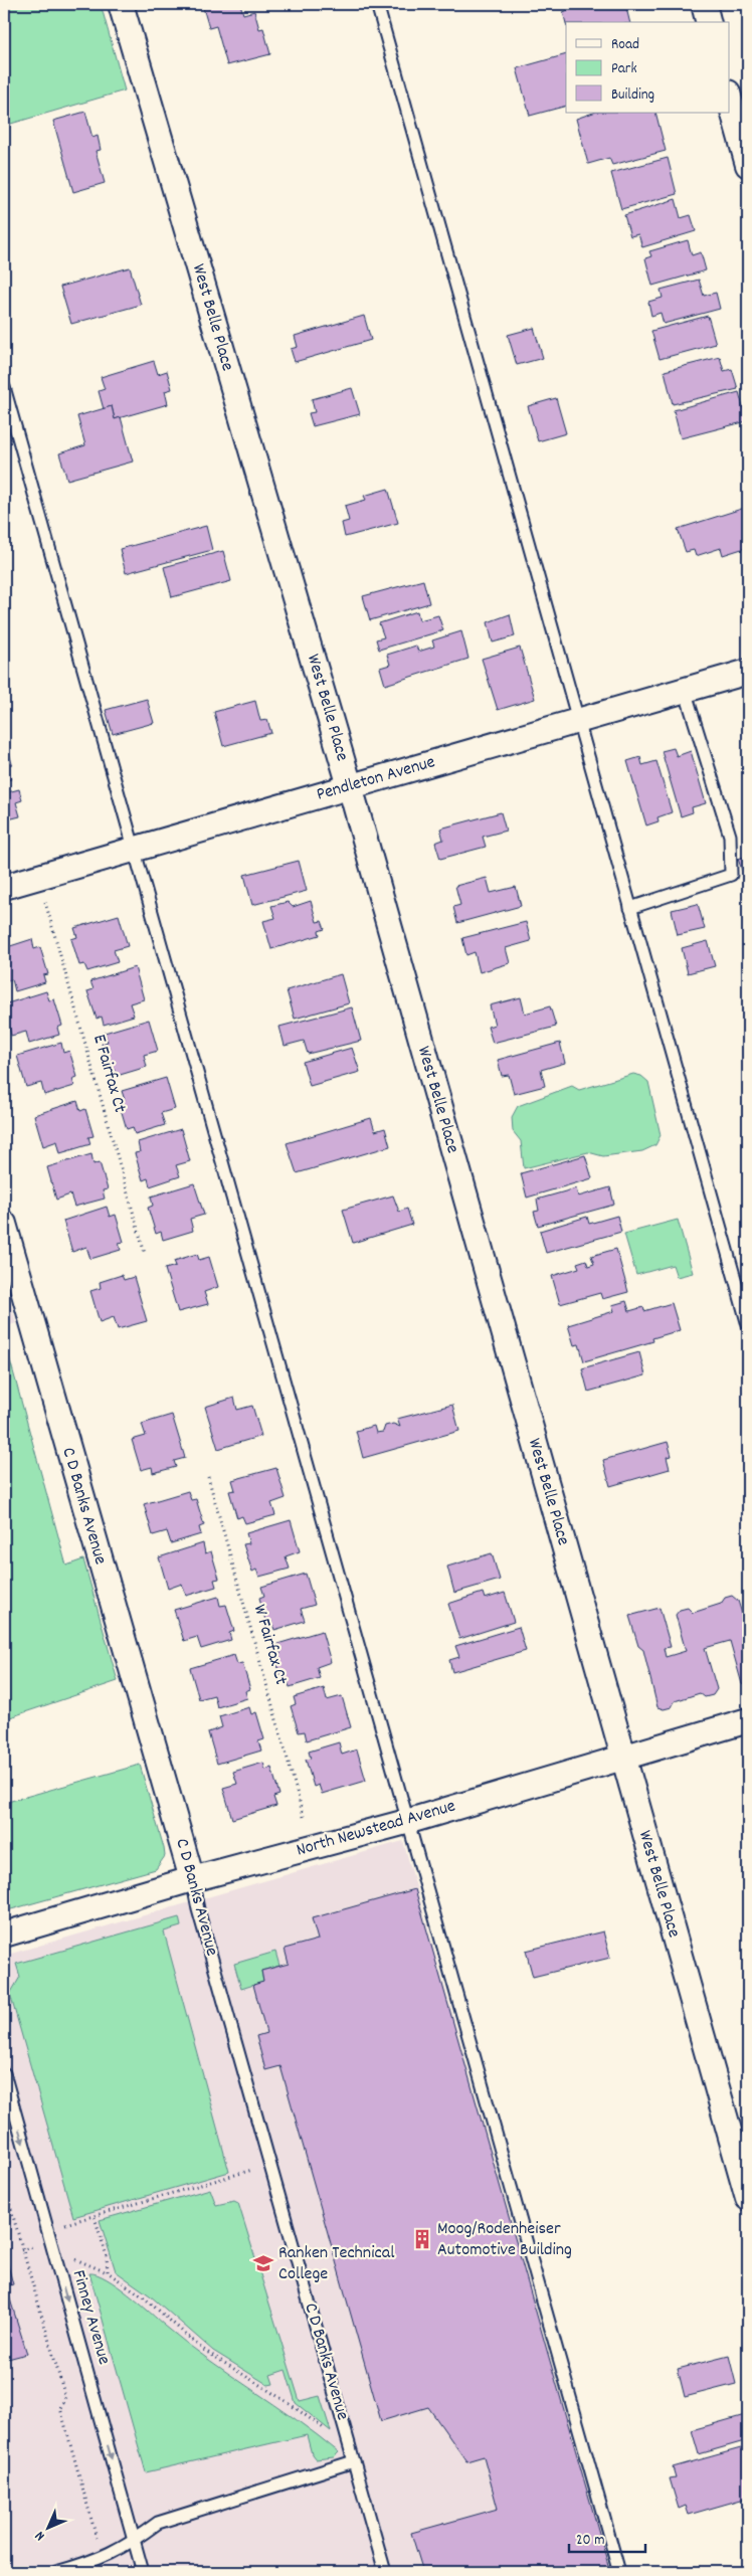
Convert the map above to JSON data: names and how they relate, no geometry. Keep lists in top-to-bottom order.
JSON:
{
  "streets": {
    "street": [
      "West Belle Place",
      "Pendleton Avenue",
      "C D Banks Avenue",
      "North Newstead Avenue"
    ],
    "lane": ["Finney Avenue"],
    "path": ["E Fairfax Ct", "W Fairfax Ct"]
  },
  "crossings": [
    ["West Belle Place", "Pendleton Avenue"],
    ["West Belle Place", "North Newstead Avenue"],
    ["C D Banks Avenue", "North Newstead Avenue"]
  ],
  "one_way": ["Finney Avenue"],
  "places": {
    "building": ["Moog/Rodenheiser Automotive Building"],
    "school or university": ["Ranken Technical College"]
  },
  "legend": ["Road", "Park", "Building"],
  "scale_bar": "20 m",
  "north": "bottom left"
}
